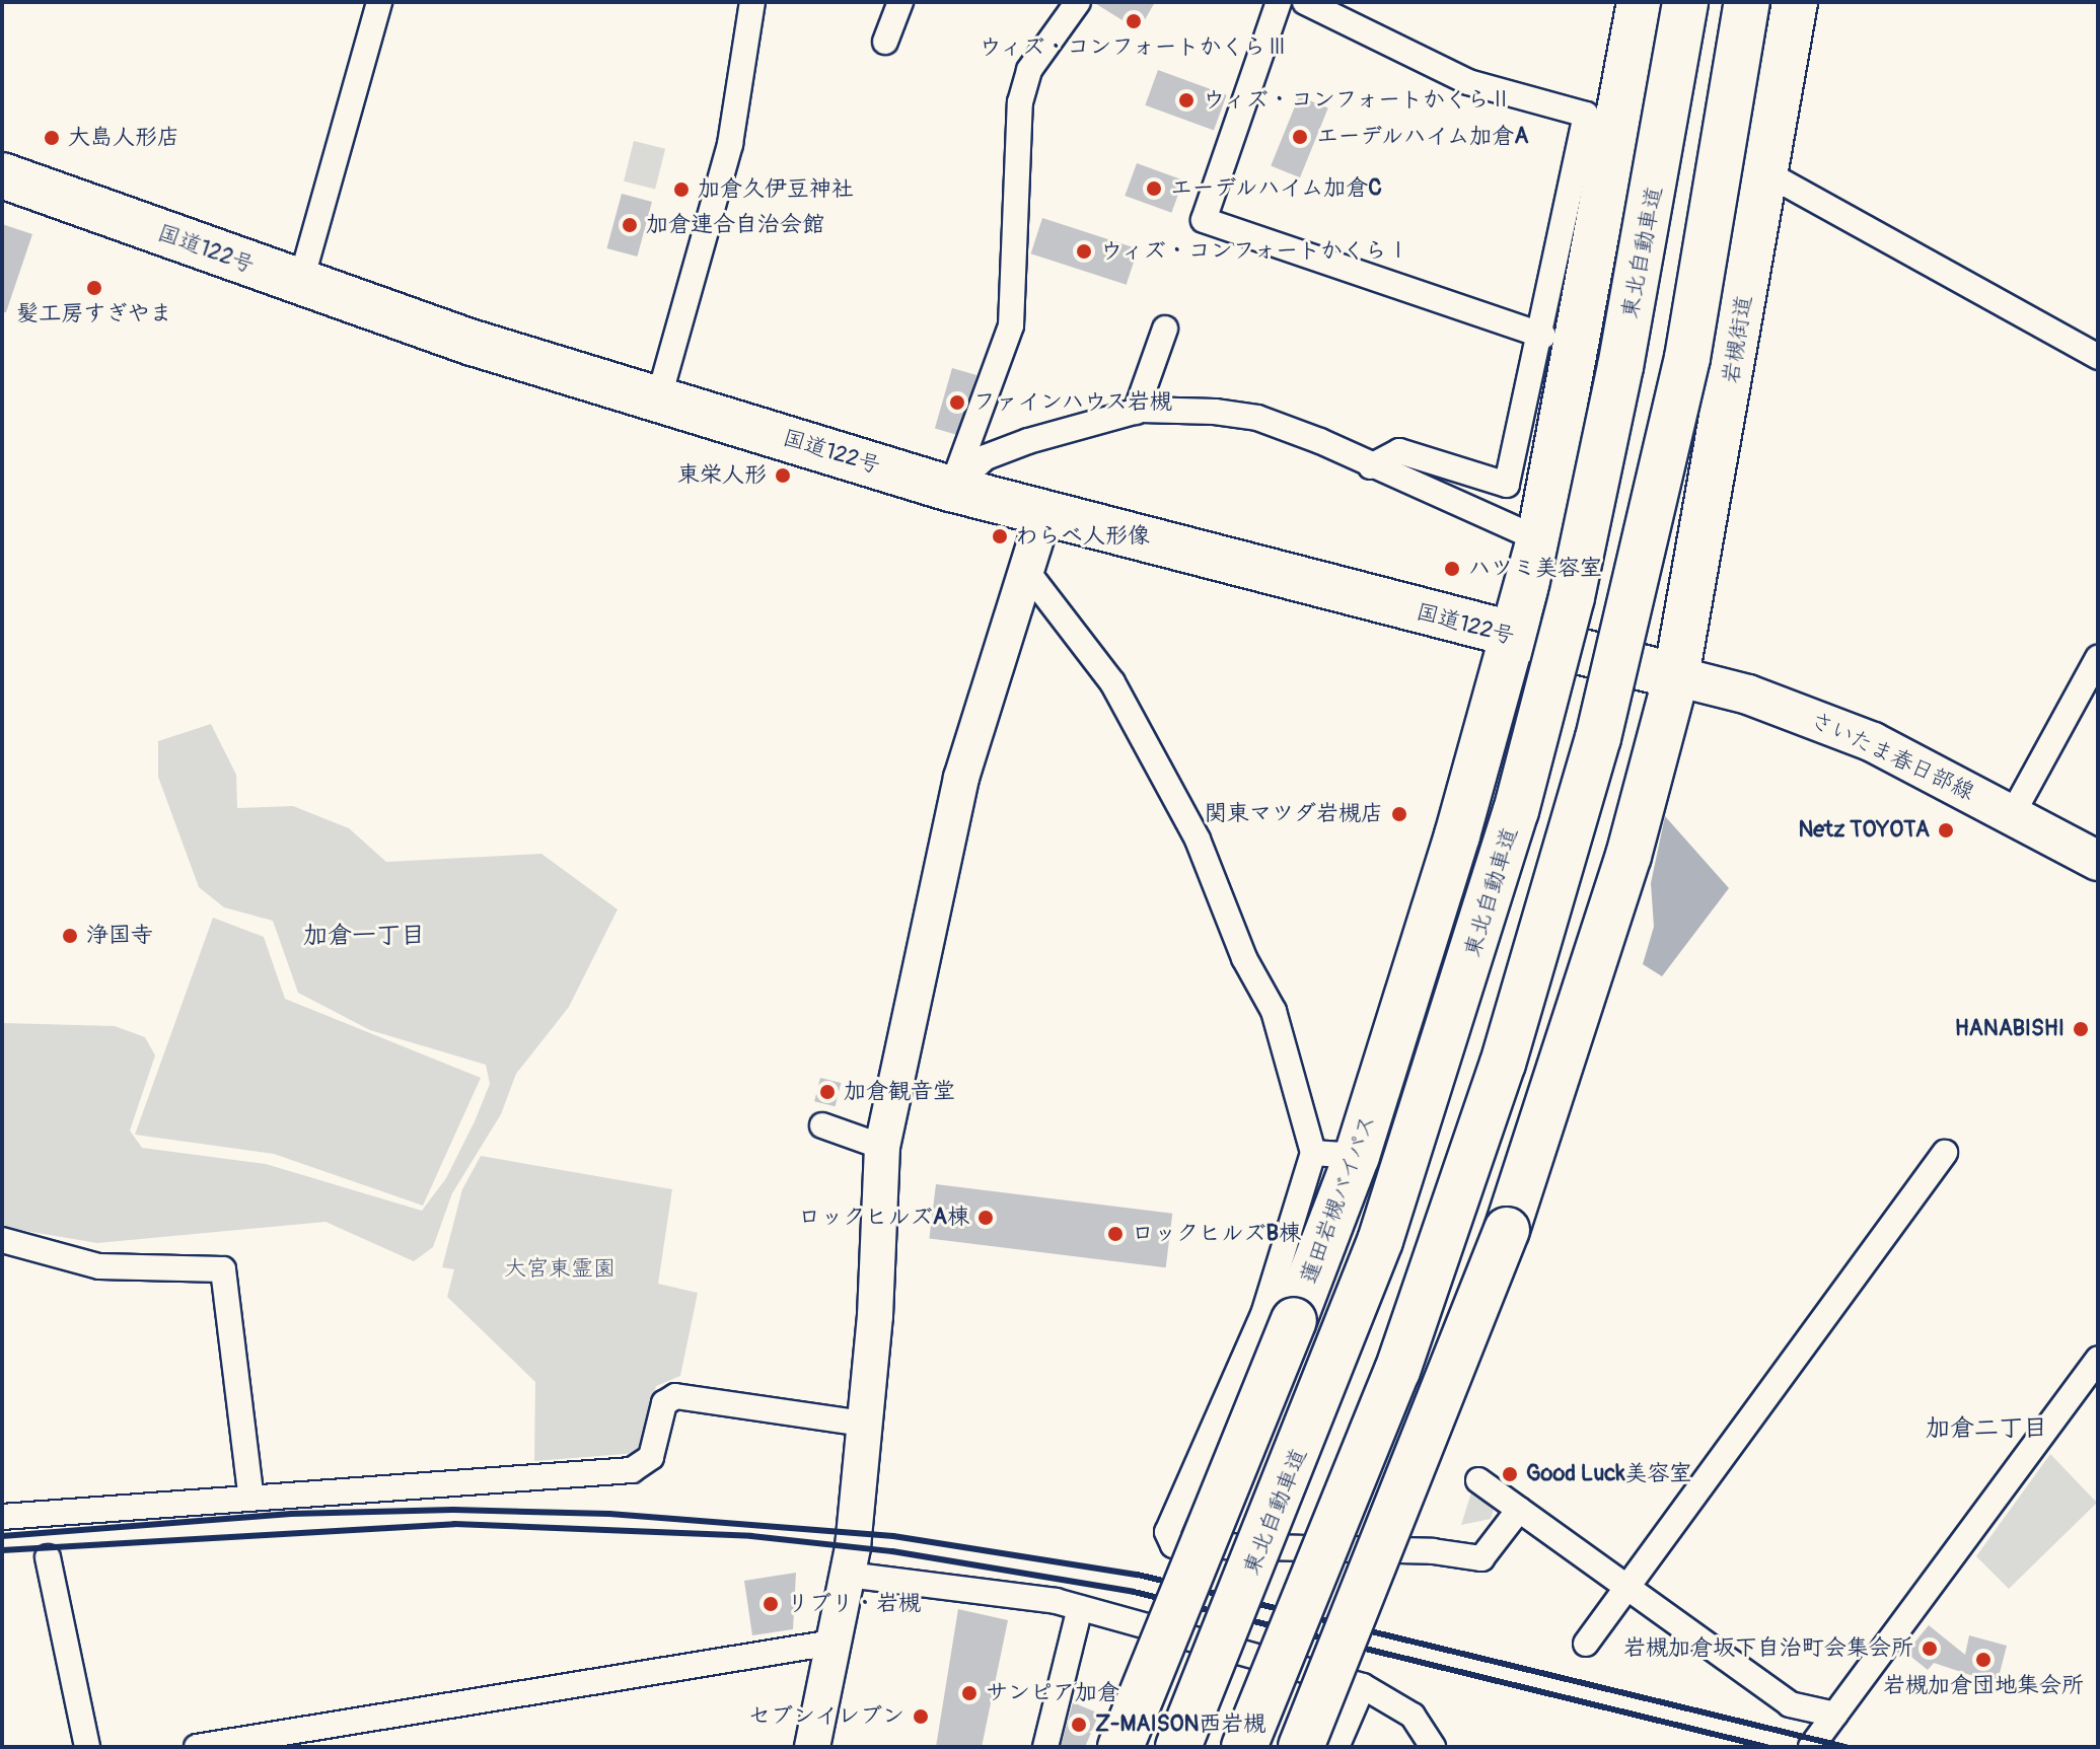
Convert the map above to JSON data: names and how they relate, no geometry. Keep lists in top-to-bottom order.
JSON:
{
  "streets": {
    "highway": [
      "国道122号",
      "東北自動車道",
      "岩槻街道",
      "蓮田岩槻バイパス"
    ],
    "main road": ["さいたま春日部線"]
  },
  "crossings": [
    ["国道122号", "岩槻街道"],
    ["国道122号", "さいたま春日部線"],
    ["国道122号", "蓮田岩槻バイパス"],
    ["岩槻街道", "さいたま春日部線"]
  ],
  "districts": ["加倉一丁目", "加倉二丁目"],
  "parks": ["大宮東霊園"],
  "places": [
    "ウィズ・コンフォートかくらⅢ",
    "ウィズ・コンフォートかくらⅡ",
    "エーデルハイム加倉A",
    "大島人形店",
    "エーデルハイム加倉C",
    "加倉久伊豆神社",
    "加倉連合自治会館",
    "ウィズ・コンフォートかくらⅠ",
    "髪工房すぎやま",
    "ファインハウス岩槻",
    "東栄人形",
    "わらべ人形像",
    "ハツミ美容室",
    "関東マツダ岩槻店",
    "Netz TOYOTA",
    "浄国寺",
    "HANABISHI",
    "加倉観音堂",
    "ロックヒルズA棟",
    "ロックヒルズB棟",
    "Good Luck美容室",
    "リブリ・岩槻",
    "岩槻加倉坂下自治町会集会所",
    "岩槻加倉団地集会所",
    "サンピア加倉",
    "セブンイレブン",
    "Z-MAISON西岩槻"
  ]
}
